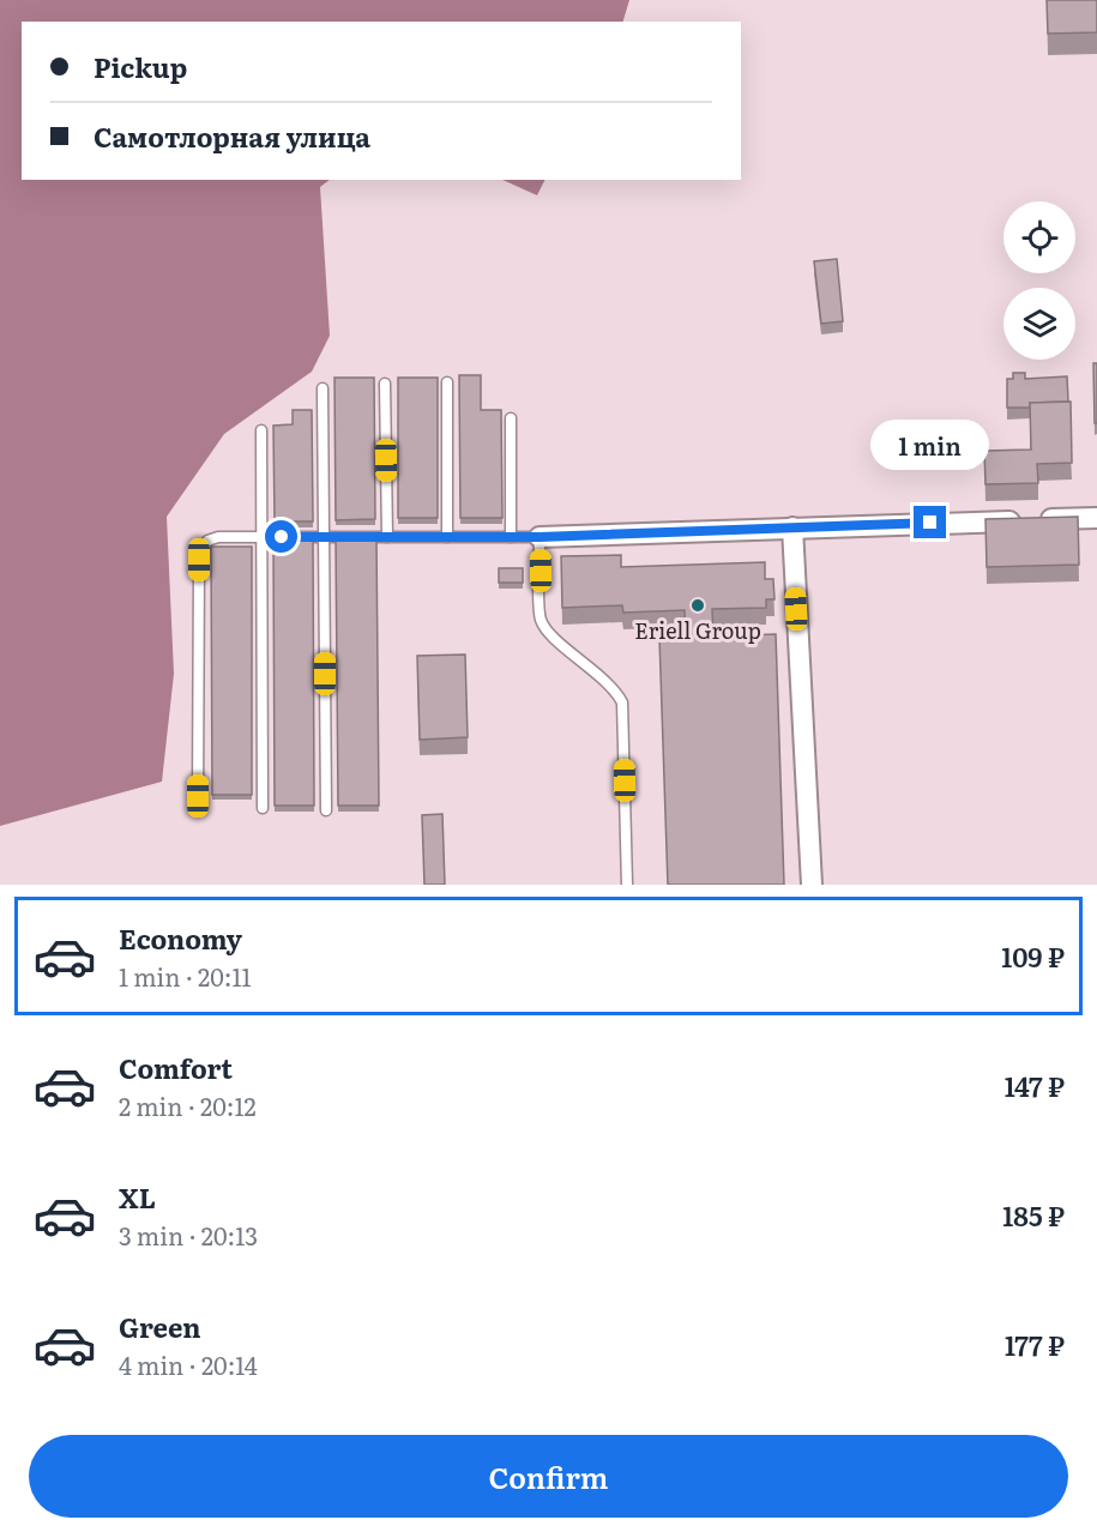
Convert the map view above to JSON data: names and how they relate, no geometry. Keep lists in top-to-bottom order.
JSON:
{
  "places": ["Eriell Group"],
  "page": {
    "banner": ["Pickup", "Самотлорная улица"],
    "bubble": "1 min",
    "list": [
      {
        "name": "Economy",
        "note": "1 min · 20:11",
        "value": "109 ₽"
      },
      {
        "name": "Comfort",
        "note": "2 min · 20:12",
        "value": "147 ₽"
      },
      {
        "name": "XL",
        "note": "3 min · 20:13",
        "value": "185 ₽"
      },
      {
        "name": "Green",
        "note": "4 min · 20:14",
        "value": "177 ₽"
      }
    ],
    "buttons": "Confirm"
  }
}
